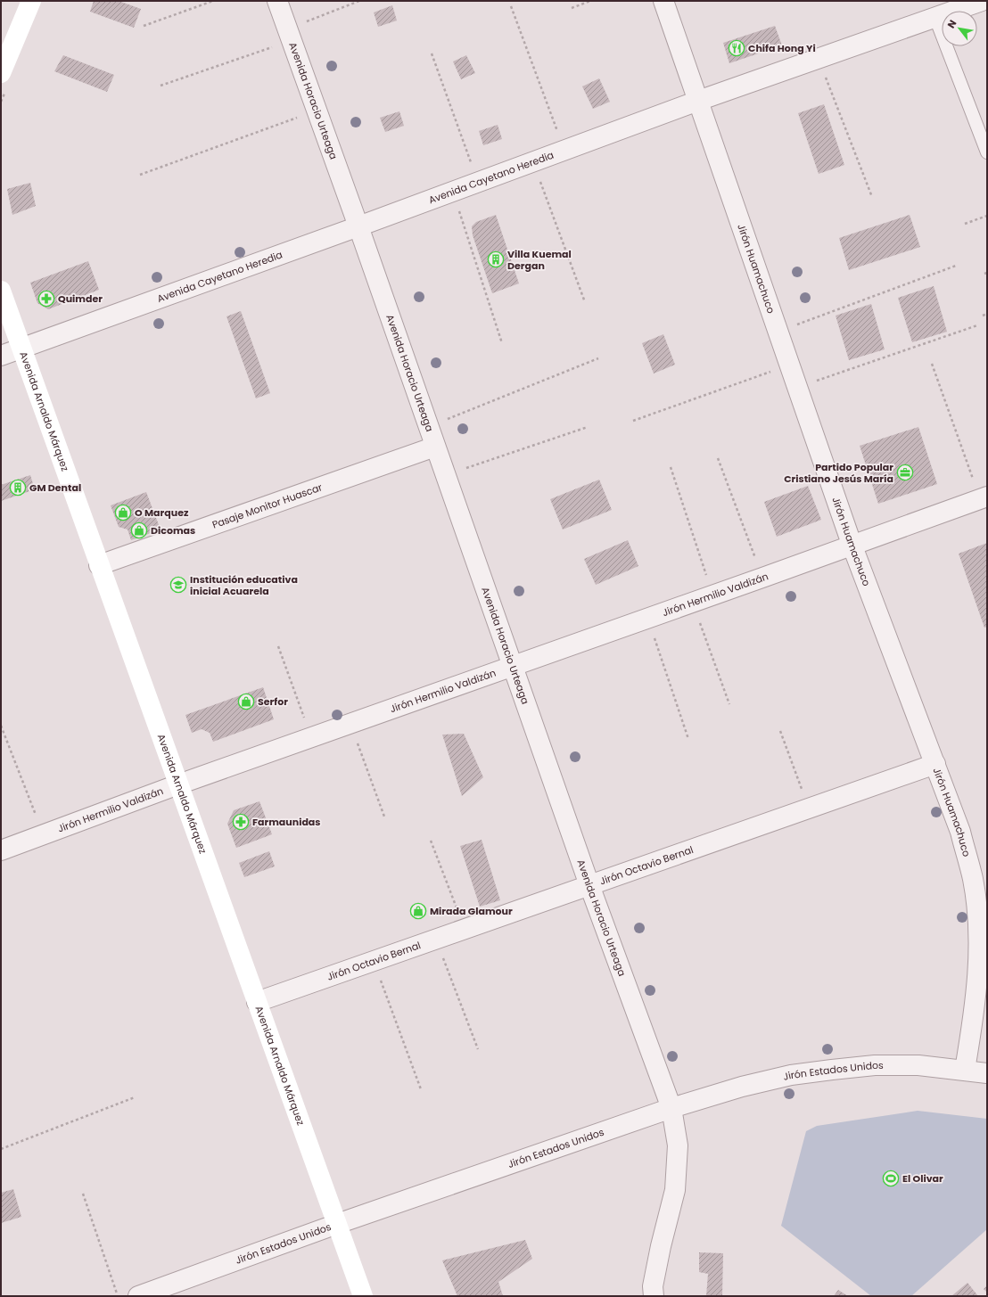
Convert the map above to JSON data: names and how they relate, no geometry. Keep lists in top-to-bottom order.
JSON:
{
  "streets": {
    "street": [
      "Avenida Horacio Urteaga",
      "Avenida Cayetano Heredia",
      "Jirón Huamachuco",
      "Avenida Arnaldo Márquez",
      "Pasaje Monitor Huascar",
      "Jirón Hermilio Valdizán",
      "Jirón Octavio Bernal",
      "Jirón Estados Unidos"
    ]
  },
  "crossings": [
    ["Avenida Horacio Urteaga", "Avenida Cayetano Heredia"],
    ["Avenida Horacio Urteaga", "Pasaje Monitor Huascar"],
    ["Avenida Horacio Urteaga", "Jirón Hermilio Valdizán"],
    ["Avenida Horacio Urteaga", "Jirón Octavio Bernal"],
    ["Avenida Horacio Urteaga", "Jirón Estados Unidos"],
    ["Avenida Cayetano Heredia", "Jirón Huamachuco"],
    ["Avenida Cayetano Heredia", "Avenida Arnaldo Márquez"],
    ["Jirón Huamachuco", "Jirón Hermilio Valdizán"],
    ["Jirón Huamachuco", "Jirón Octavio Bernal"],
    ["Jirón Huamachuco", "Jirón Estados Unidos"],
    ["Avenida Arnaldo Márquez", "Pasaje Monitor Huascar"],
    ["Avenida Arnaldo Márquez", "Jirón Hermilio Valdizán"],
    ["Avenida Arnaldo Márquez", "Jirón Octavio Bernal"],
    ["Avenida Arnaldo Márquez", "Jirón Estados Unidos"]
  ],
  "places": {
    "restaurant": ["Chifa Hong Yi"],
    "building": ["Villa Kuemal Dergan", "GM Dental"],
    "pharmacy": ["Quimder", "Farmaunidas"],
    "office": ["Partido Popular Cristiano Jesús María"],
    "shop": [
      "O Marquez",
      "Dicomas",
      "Serfor",
      "Mirada Glamour"
    ],
    "school or university": ["Institución educativa inicial Acuarela"],
    "sports": ["El Olivar"]
  },
  "north": "top left"
}
